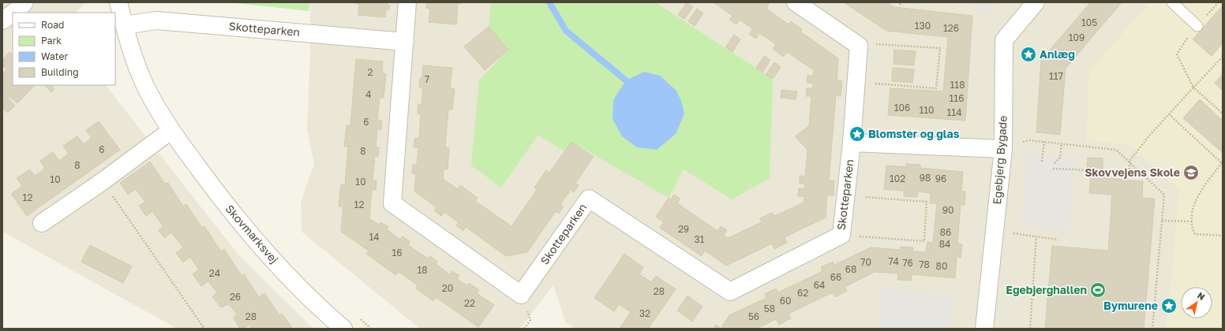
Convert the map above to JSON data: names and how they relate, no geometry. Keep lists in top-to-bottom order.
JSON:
{
  "streets": {
    "street": ["Skotteparken", "Egebjerg Bygade", "Skovmarksvej"]
  },
  "crossings": [
    ["Skotteparken", "Skovmarksvej"]
  ],
  "places": {
    "place": ["Anlæg", "Blomster og glas", "Bymurene"],
    "school or university": ["Skovvejens Skole"],
    "sports": ["Egebjerghallen"]
  },
  "house_numbers": [
    "105",
    "130",
    "126",
    "109",
    "2",
    "117",
    "7",
    "118",
    "4",
    "116",
    "106",
    "110",
    "114",
    "6",
    "6",
    "8",
    "8",
    "98",
    "102",
    "96",
    "10",
    "10",
    "12",
    "12",
    "90",
    "29",
    "86",
    "14",
    "31",
    "84",
    "16",
    "74",
    "70",
    "76",
    "78",
    "80",
    "68",
    "18",
    "24",
    "66",
    "64",
    "20",
    "28",
    "62",
    "26",
    "60",
    "22",
    "58",
    "32",
    "28",
    "56"
  ],
  "legend": [
    "Road",
    "Park",
    "Water",
    "Building"
  ],
  "north": "top right"
}
